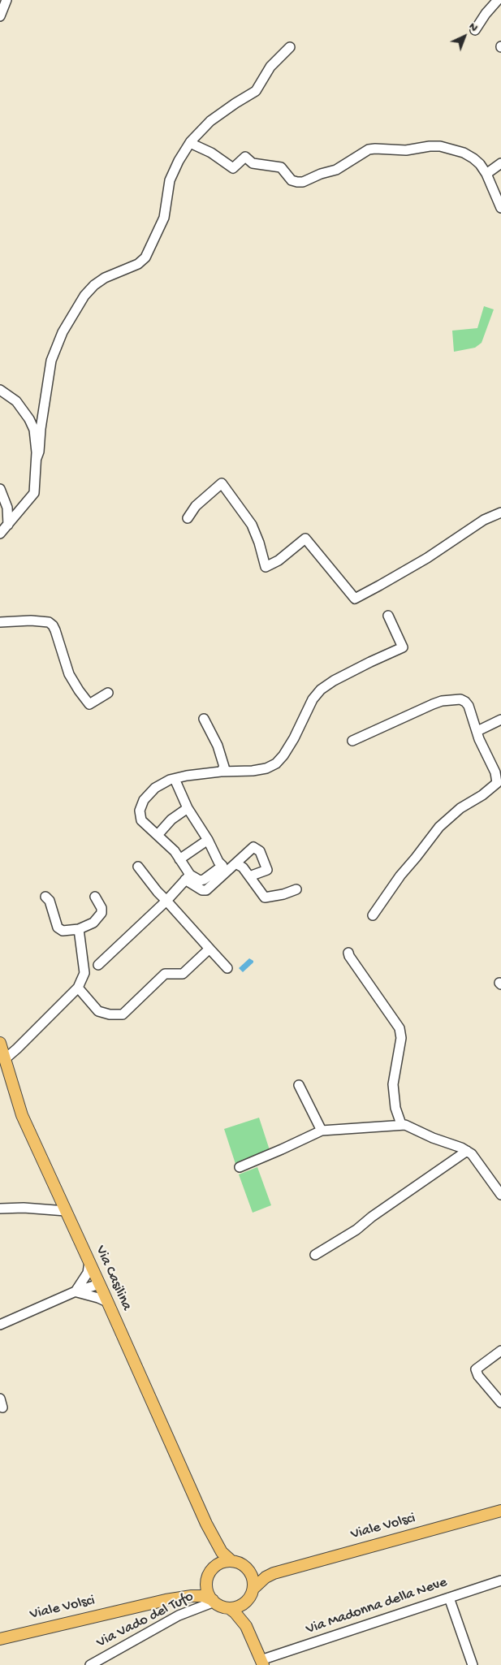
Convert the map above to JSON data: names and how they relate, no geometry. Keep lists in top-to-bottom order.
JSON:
{
  "streets": {
    "main road": ["Via Casilina", "Viale Volsci"],
    "street": ["Via Madonna della Neve", "Via Vado del Tufo"]
  },
  "crossings": [
    ["Via Casilina", "Viale Volsci"],
    ["Via Casilina", "Via Vado del Tufo"],
    ["Viale Volsci", "Via Vado del Tufo"]
  ],
  "north": "top right"
}
